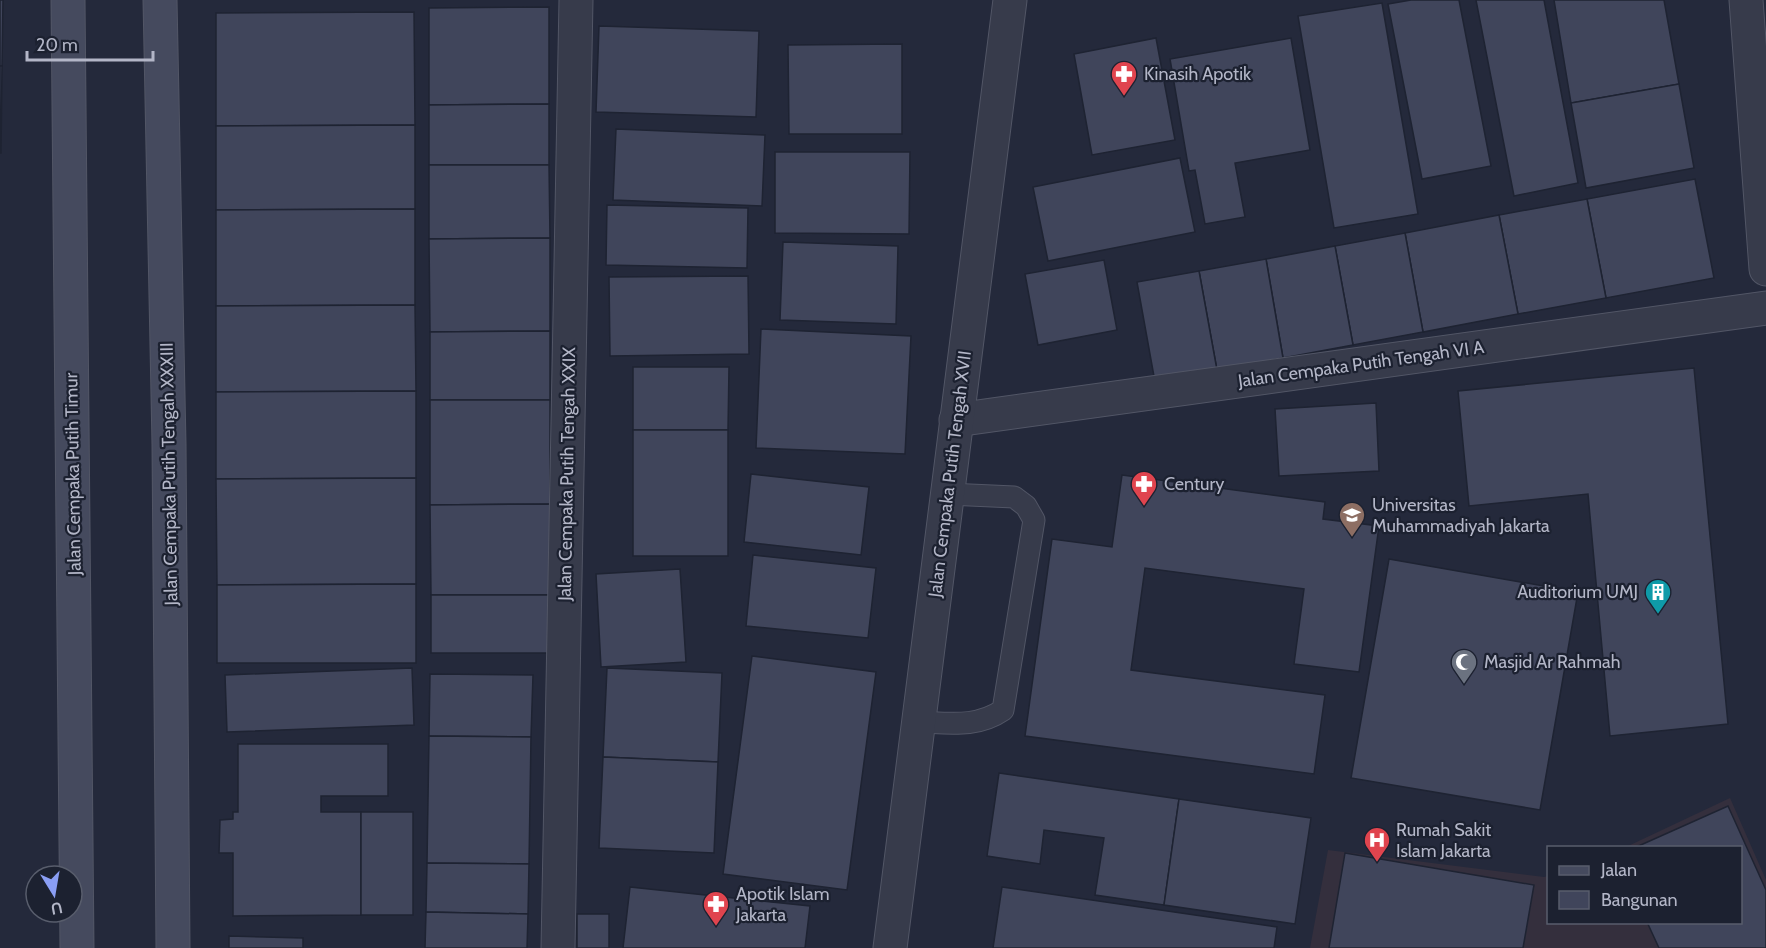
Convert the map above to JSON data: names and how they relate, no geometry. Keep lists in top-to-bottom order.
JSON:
{
  "streets": {
    "street": [
      "Jalan Cempaka Putih Tengah VI A",
      "Jalan Cempaka Putih Timur",
      "Jalan Cempaka Putih Tengah XXXIII",
      "Jalan Cempaka Putih Tengah XXIX",
      "Jalan Cempaka Putih Tengah XVII"
    ]
  },
  "crossings": [
    ["Jalan Cempaka Putih Tengah VI A", "Jalan Cempaka Putih Tengah XVII"]
  ],
  "places": {
    "pharmacy": ["Kinasih Apotik", "Century", "Apotik Islam Jakarta"],
    "school or university": ["Universitas Muhammadiyah Jakarta"],
    "building": ["Auditorium UMJ"],
    "mosque": ["Masjid Ar Rahmah"],
    "hospital": ["Rumah Sakit Islam Jakarta"]
  },
  "legend": ["Jalan", "Bangunan"],
  "scale_bar": "20 m",
  "north": "bottom"
}
